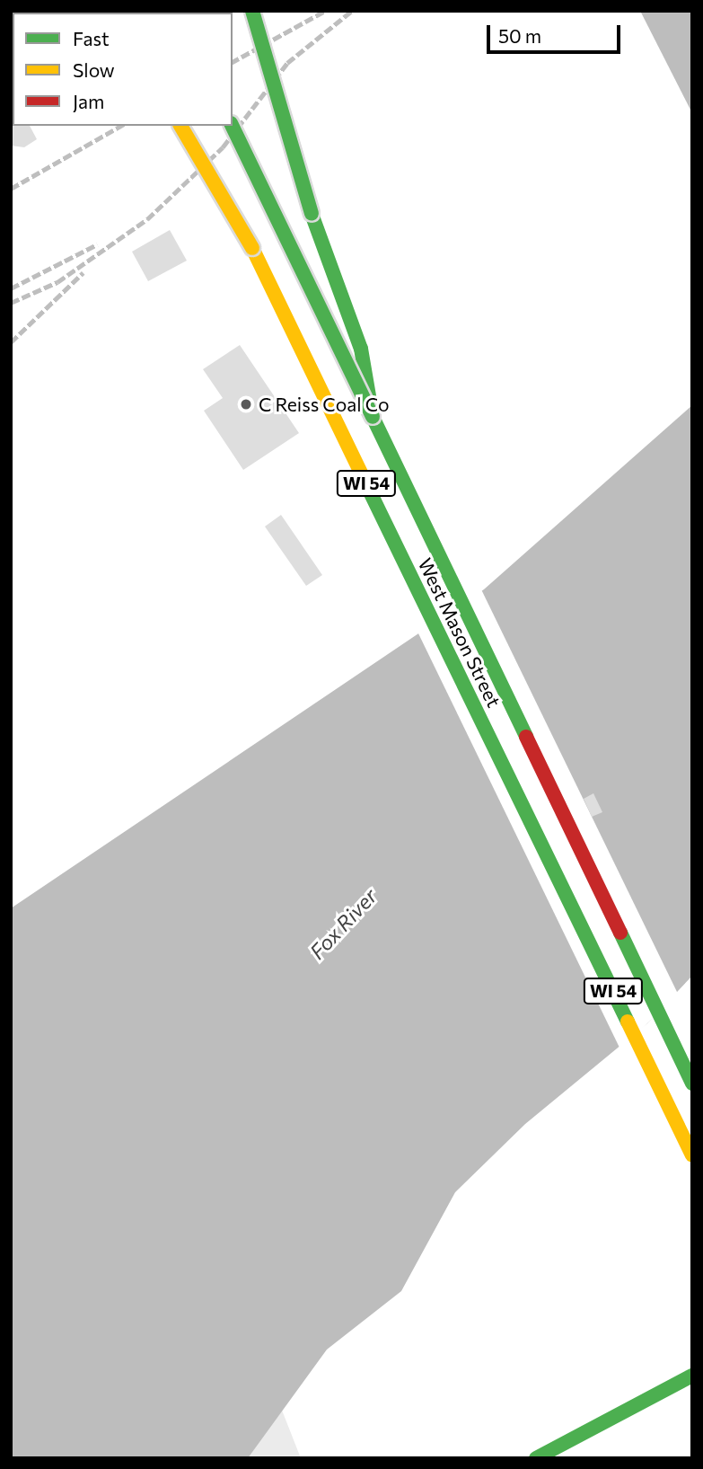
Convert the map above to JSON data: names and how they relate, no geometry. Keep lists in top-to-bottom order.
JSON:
{
  "streets": {
    "main road": ["WI 54", "West Mason Street"]
  },
  "water": ["Fox River"],
  "places": ["C Reiss Coal Co"],
  "legend": ["Fast", "Slow", "Jam"],
  "scale_bar": "50 m"
}
